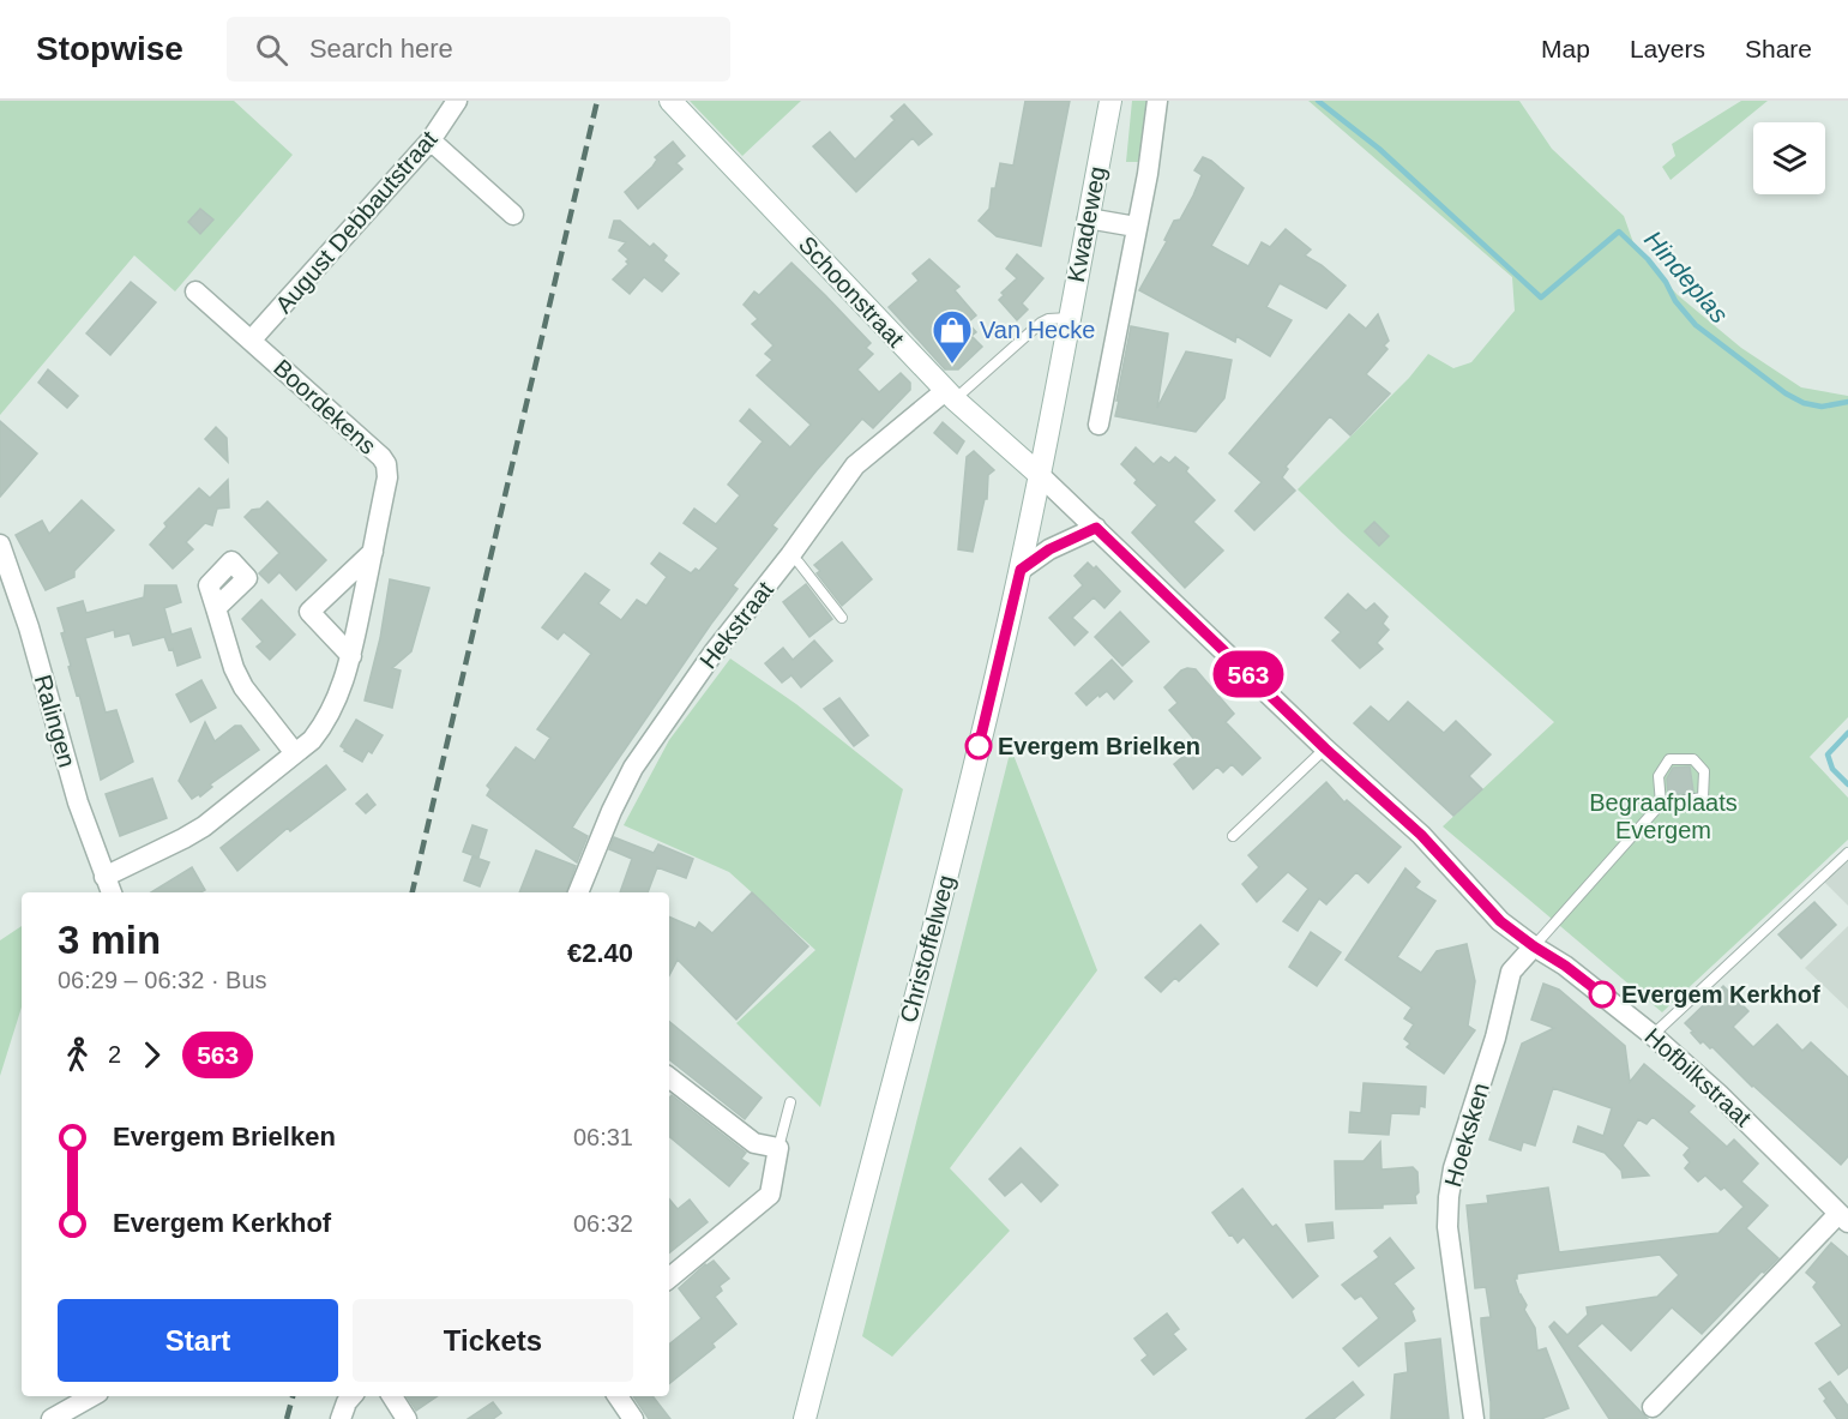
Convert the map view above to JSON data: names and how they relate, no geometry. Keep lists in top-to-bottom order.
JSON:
{
  "streets": {
    "main road": ["Kwadeweg", "Schoonstraat", "Christoffelweg"],
    "street": [
      "August Debbautstraat",
      "Boordekens",
      "Hekstraat",
      "Ralingen",
      "Hofbilkstraat",
      "Hoeksken"
    ]
  },
  "crossings": [
    ["August Debbautstraat", "Boordekens"],
    ["Kwadeweg", "Schoonstraat"],
    ["Kwadeweg", "Christoffelweg"],
    ["Kwadeweg", "Hofbilkstraat"],
    ["Schoonstraat", "Hekstraat"],
    ["Schoonstraat", "Christoffelweg"],
    ["Schoonstraat", "Hofbilkstraat"],
    ["Boordekens", "Ralingen"],
    ["Christoffelweg", "Hofbilkstraat"],
    ["Hofbilkstraat", "Hoeksken"]
  ],
  "water": ["Hindeplas"],
  "parks": ["Begraafplaats Evergem"],
  "places": {
    "shop": ["Van Hecke"],
    "other": ["Evergem Brielken", "Evergem Kerkhof"]
  },
  "lines": ["bus line 563"],
  "page": {
    "header": "Stopwise",
    "search": "Search here",
    "nav": ["Map", "Layers", "Share"],
    "on_map": "563",
    "heading": ["3 min", "06:29 – 06:32 · Bus", "€2.40"],
    "legs": ["2", "563"],
    "list": [
      {
        "name": "Evergem Brielken",
        "value": "06:31"
      },
      {
        "name": "Evergem Kerkhof",
        "value": "06:32"
      }
    ],
    "buttons": ["Start", "Tickets"]
  }
}
